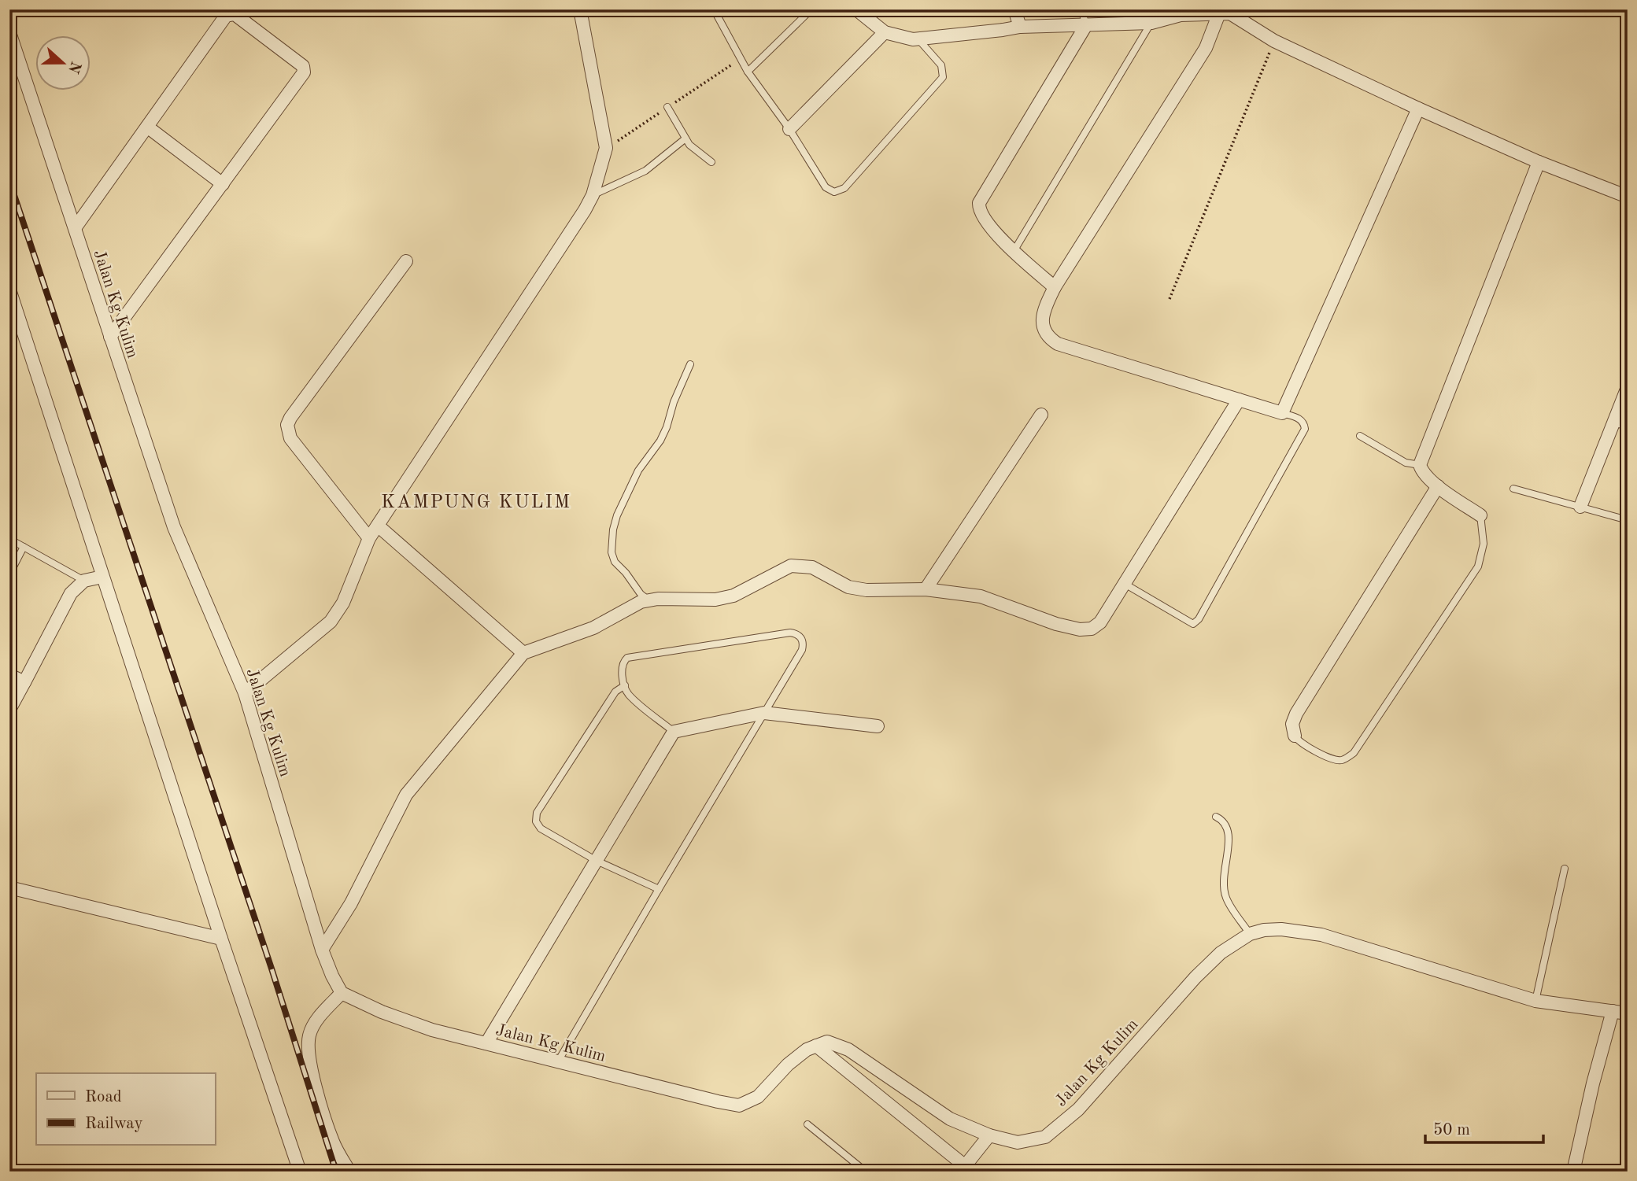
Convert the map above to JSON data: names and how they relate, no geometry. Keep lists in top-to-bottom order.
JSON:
{
  "streets": {
    "street": ["Jalan Kg Kulim"]
  },
  "districts": ["KAMPUNG KULIM"],
  "legend": ["Road", "Railway"],
  "scale_bar": "50 m",
  "north": "right"
}
